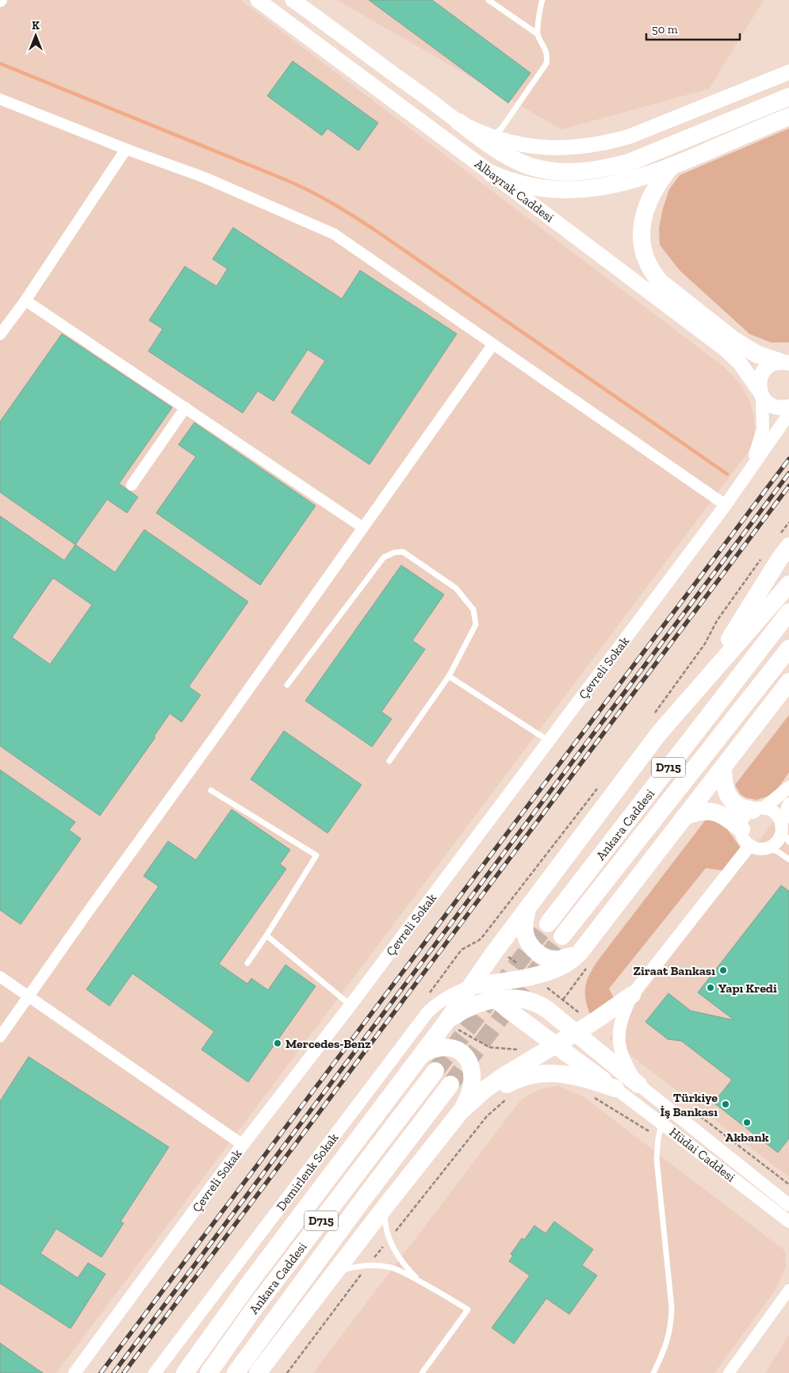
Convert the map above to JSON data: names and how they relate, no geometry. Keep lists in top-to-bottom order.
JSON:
{
  "streets": {
    "highway": ["D715", "Ankara Caddesi"],
    "main road": ["Albayrak Caddesi"],
    "street": ["Çevreli Sokak", "Hüdai Caddesi", "Demirlenk Sokak"]
  },
  "places": [
    "Ziraat Bankası",
    "Yapı Kredi",
    "Mercedes-Benz",
    "Türkiye İş Bankası",
    "Akbank"
  ],
  "scale_bar": "50 m",
  "north": "top"
}
